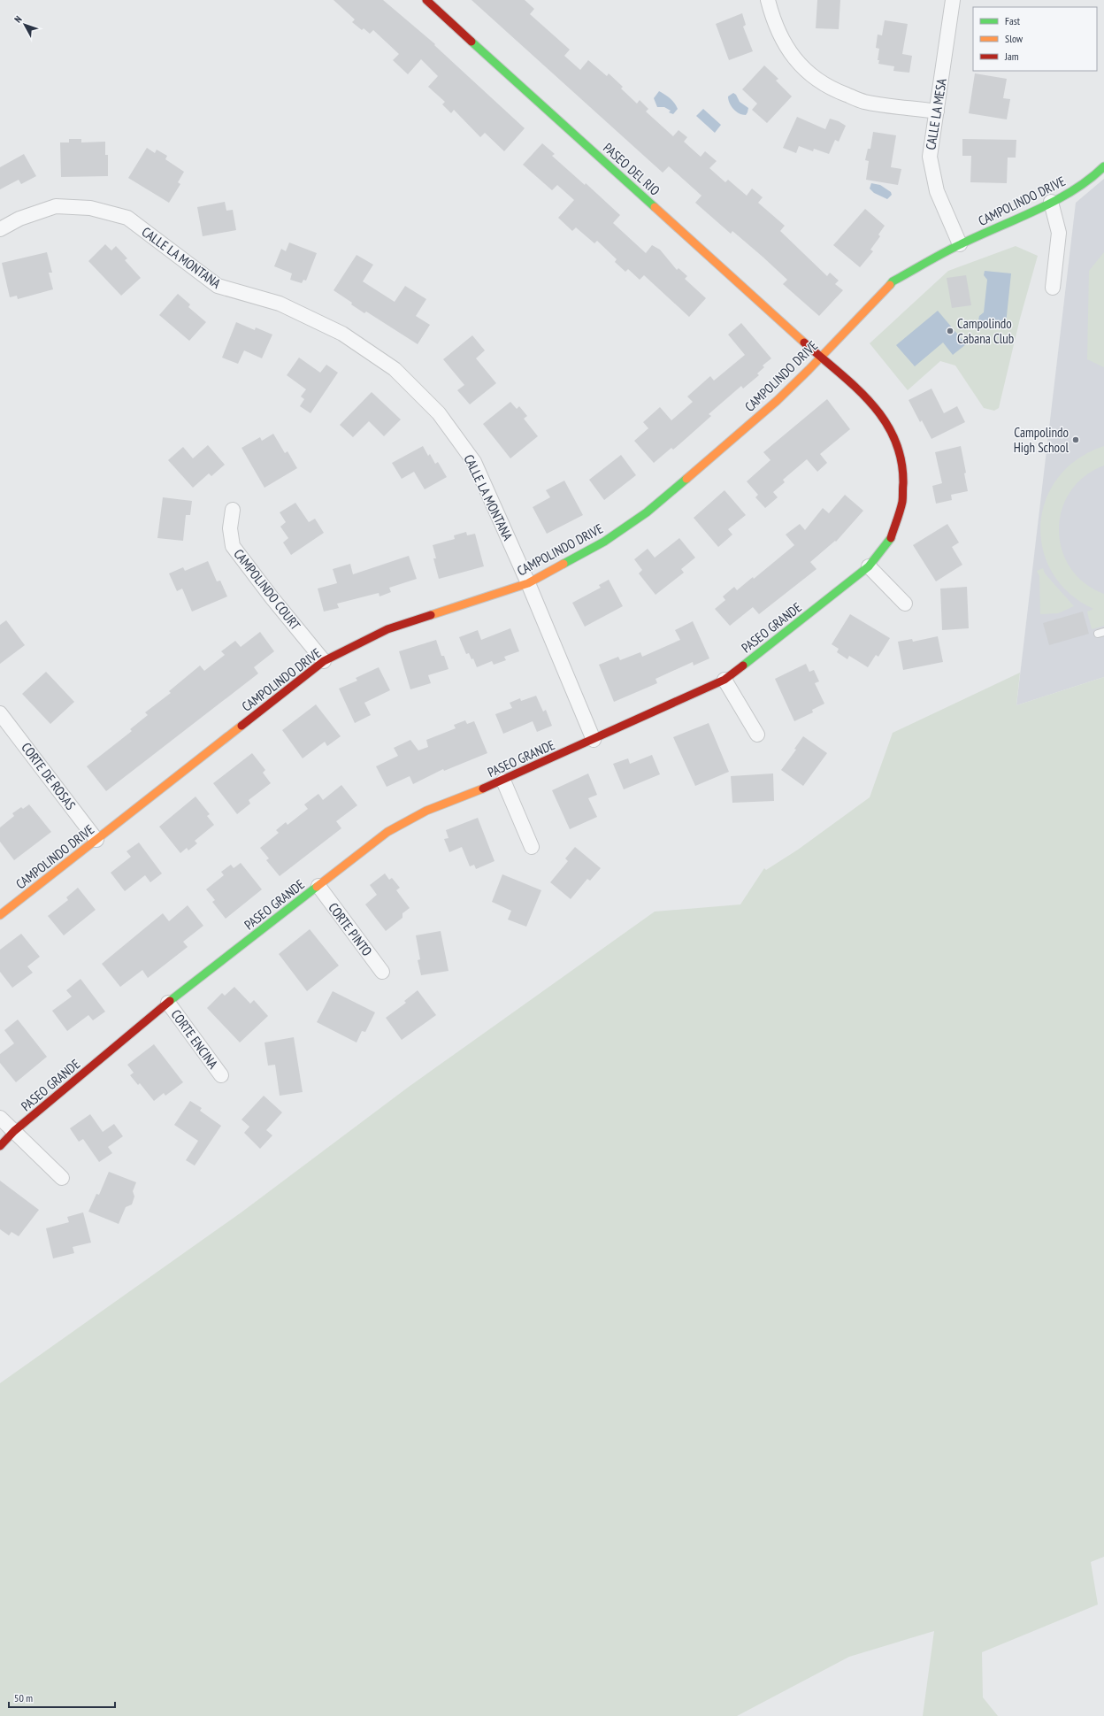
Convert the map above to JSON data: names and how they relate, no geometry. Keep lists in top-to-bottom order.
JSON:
{
  "streets": {
    "street": [
      "CALLE LA MESA",
      "PASEO DEL RIO",
      "CAMPOLINDO DRIVE",
      "CALLE LA MONTANA",
      "CAMPOLINDO COURT",
      "PASEO GRANDE",
      "CORTE DE ROSAS",
      "CORTE PINTO",
      "CORTE ENCINA"
    ]
  },
  "crossings": [
    ["CALLE LA MESA", "CAMPOLINDO DRIVE"],
    ["PASEO DEL RIO", "CAMPOLINDO DRIVE"],
    ["PASEO DEL RIO", "PASEO GRANDE"],
    ["CAMPOLINDO DRIVE", "CALLE LA MONTANA"],
    ["CAMPOLINDO DRIVE", "CAMPOLINDO COURT"],
    ["CAMPOLINDO DRIVE", "PASEO GRANDE"],
    ["CAMPOLINDO DRIVE", "CORTE DE ROSAS"],
    ["CALLE LA MONTANA", "PASEO GRANDE"],
    ["PASEO GRANDE", "CORTE PINTO"],
    ["PASEO GRANDE", "CORTE ENCINA"]
  ],
  "places": ["Campolindo Cabana Club", "Campolindo High School"],
  "legend": ["Fast", "Slow", "Jam"],
  "scale_bar": "50 m",
  "north": "top left"
}
